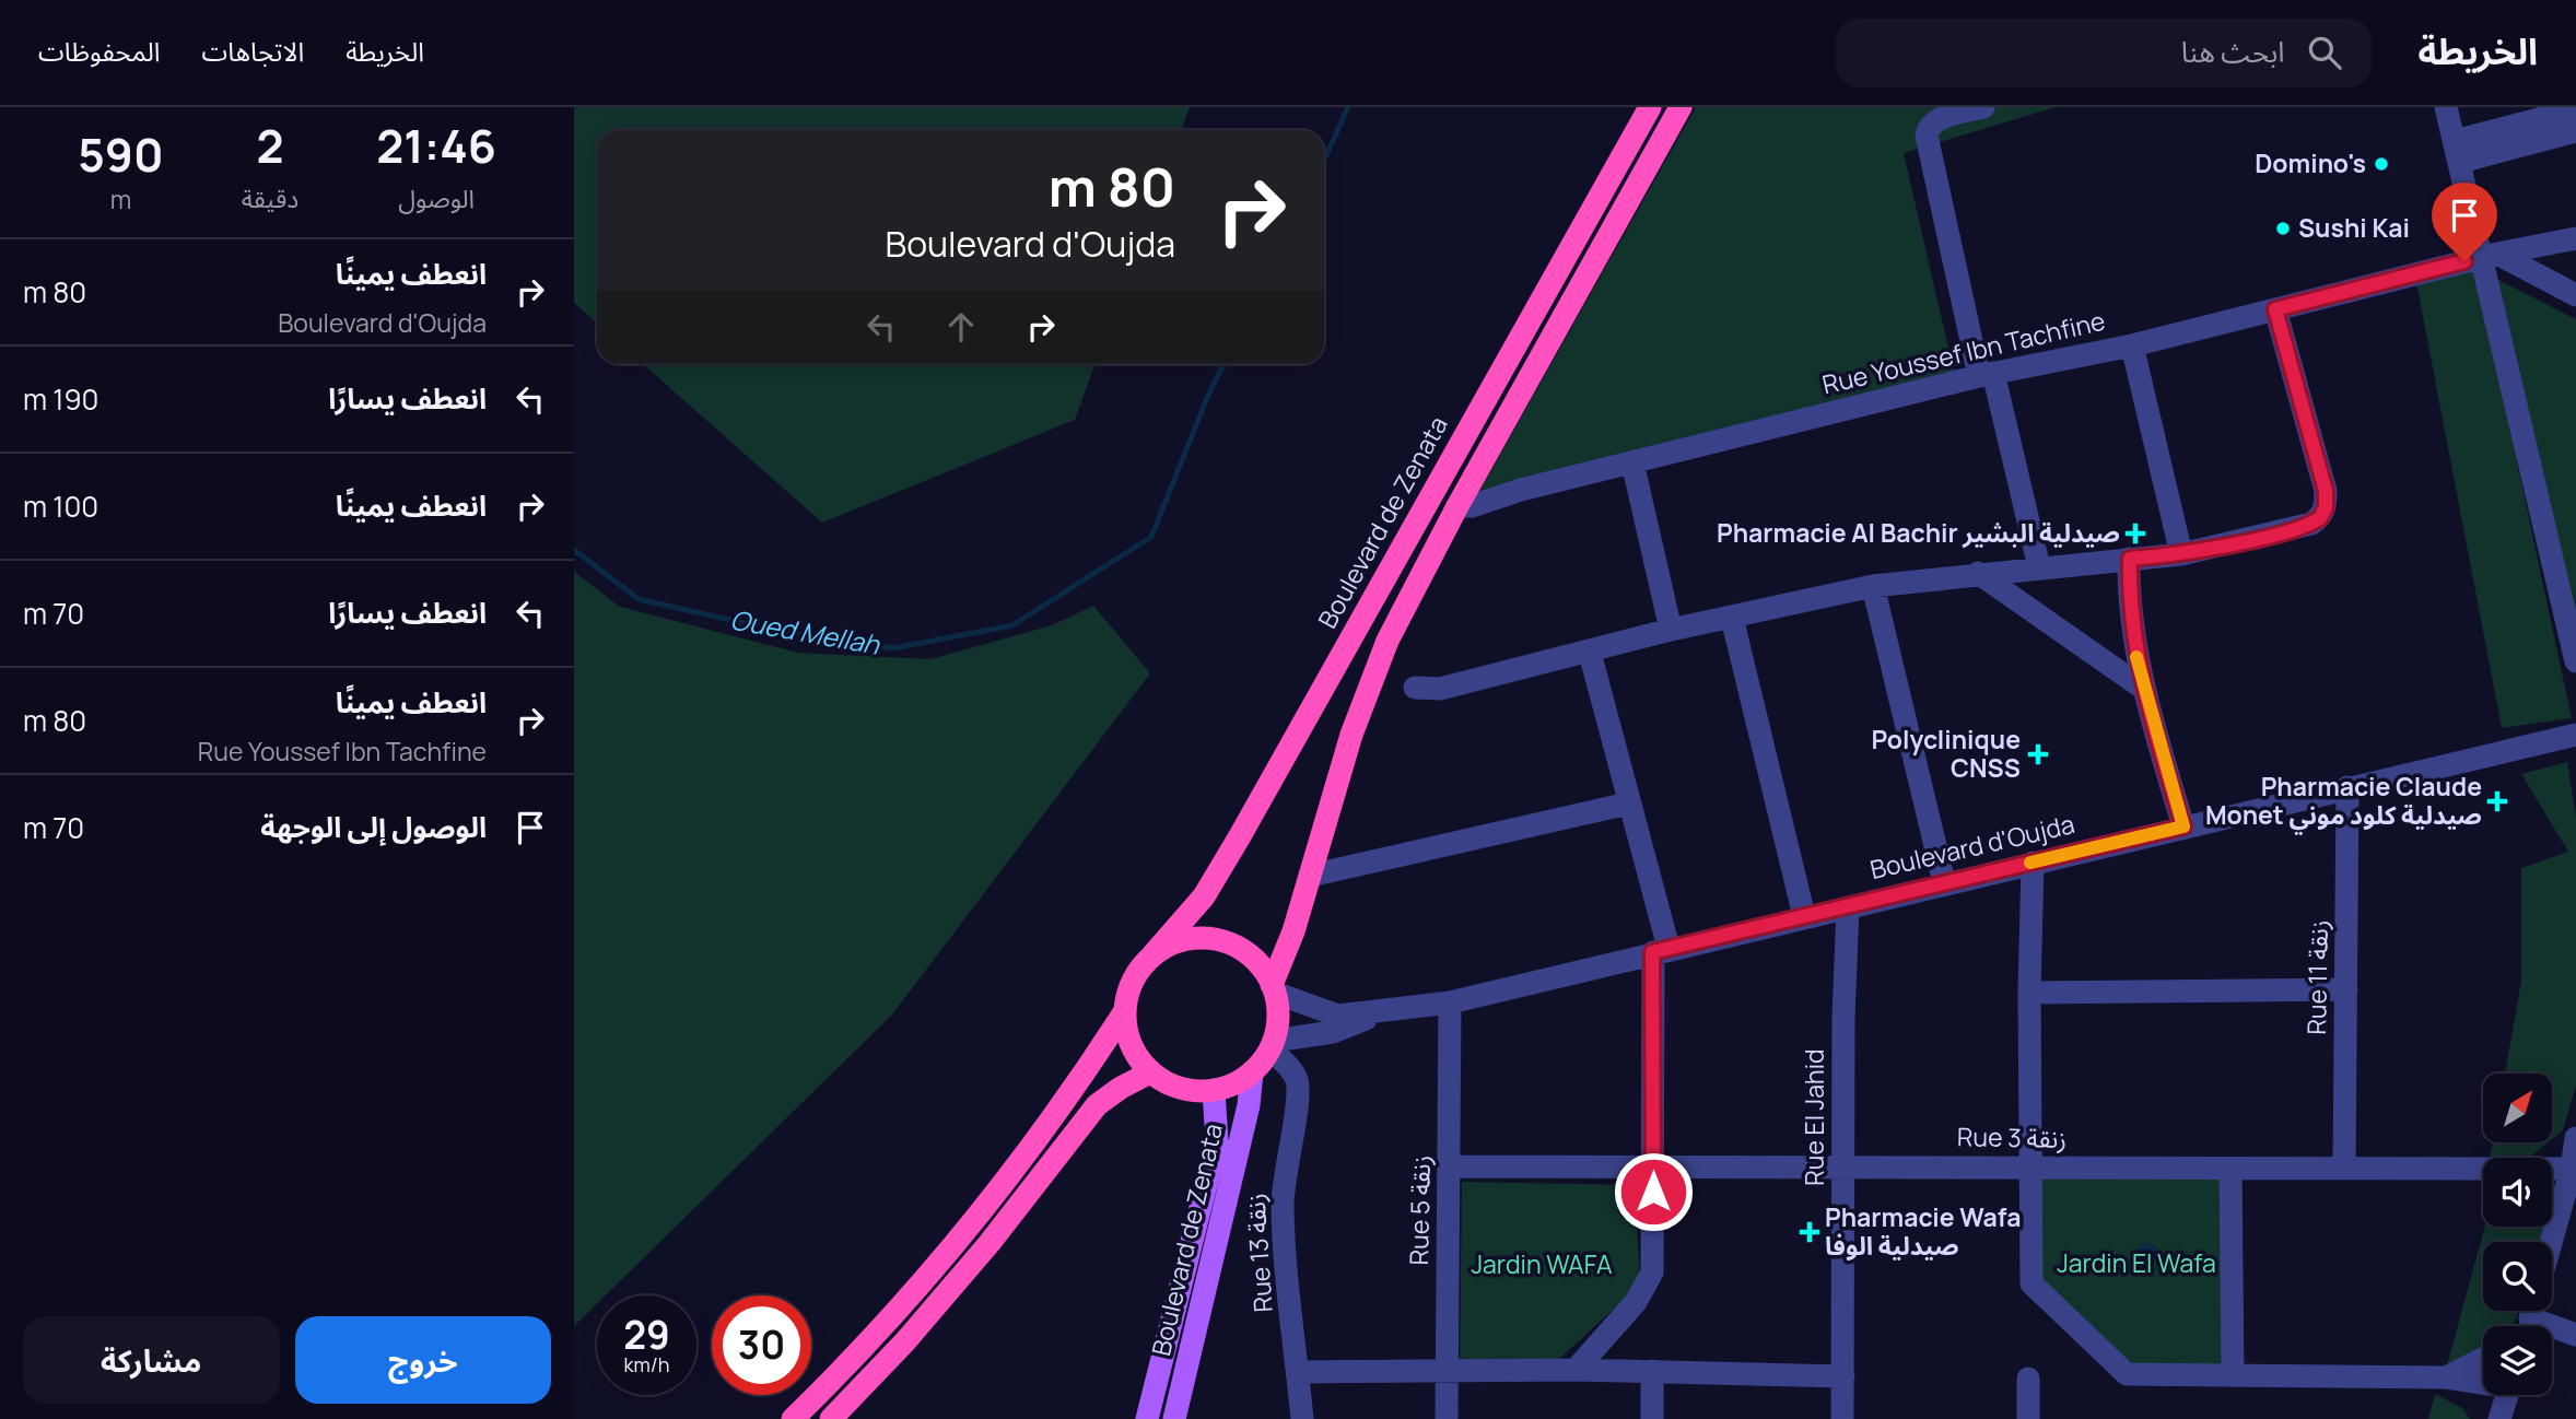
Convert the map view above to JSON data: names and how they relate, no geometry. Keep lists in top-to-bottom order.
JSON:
{
  "streets": {
    "highway": ["Boulevard de Zenata"],
    "street": [
      "Rue Youssef Ibn Tachfine",
      "Boulevard d'Oujda",
      "Rue 11 زنقة",
      "Rue El Jahid",
      "Rue 3 زنقة",
      "Rue 5 زنقة",
      "Rue 13 زنقة"
    ]
  },
  "crossings": [
    ["Boulevard de Zenata", "Boulevard d'Oujda"],
    ["Boulevard de Zenata", "Rue 13 زنقة"],
    ["Boulevard d'Oujda", "Rue 11 زنقة"],
    ["Boulevard d'Oujda", "Rue El Jahid"],
    ["Boulevard d'Oujda", "Rue 5 زنقة"],
    ["Boulevard d'Oujda", "Rue 13 زنقة"],
    ["Rue 11 زنقة", "Rue 3 زنقة"],
    ["Rue El Jahid", "Rue 3 زنقة"],
    ["Rue 3 زنقة", "Rue 5 زنقة"]
  ],
  "water": ["Oued Mellah"],
  "parks": ["Jardin El Wafa", "Jardin WAFA"],
  "places": {
    "other": ["Domino's", "Sushi Kai"],
    "health": [
      "Pharmacie Al Bachir صيدلية البشير",
      "Polyclinique CNSS",
      "Pharmacie Claude Monet صيدلية كلود موني",
      "Pharmacie Wafa صيدلية الوفا"
    ]
  },
  "north": "top right",
  "page": {
    "header": "الخريطة",
    "search": "ابحث هنا",
    "nav": ["الخريطة", "الاتجاهات", "المحفوظات"],
    "eta": [
      "21:46",
      "الوصول",
      "2",
      "دقيقة",
      "590",
      "m"
    ],
    "turn": ["80 m", "Boulevard d'Oujda"],
    "list": [
      {
        "name": "انعطف يمينًا",
        "note": "Boulevard d'Oujda",
        "value": "80 m"
      },
      {
        "name": "انعطف يسارًا",
        "value": "190 m"
      },
      {
        "name": "انعطف يمينًا",
        "value": "100 m"
      },
      {
        "name": "انعطف يسارًا",
        "value": "70 m"
      },
      {
        "name": "انعطف يمينًا",
        "note": "Rue Youssef Ibn Tachfine",
        "value": "80 m"
      },
      {
        "name": "الوصول إلى الوجهة",
        "value": "70 m"
      }
    ],
    "speed": "29 km/h",
    "limit": "30",
    "buttons": ["خروج", "مشاركة"]
  }
}
